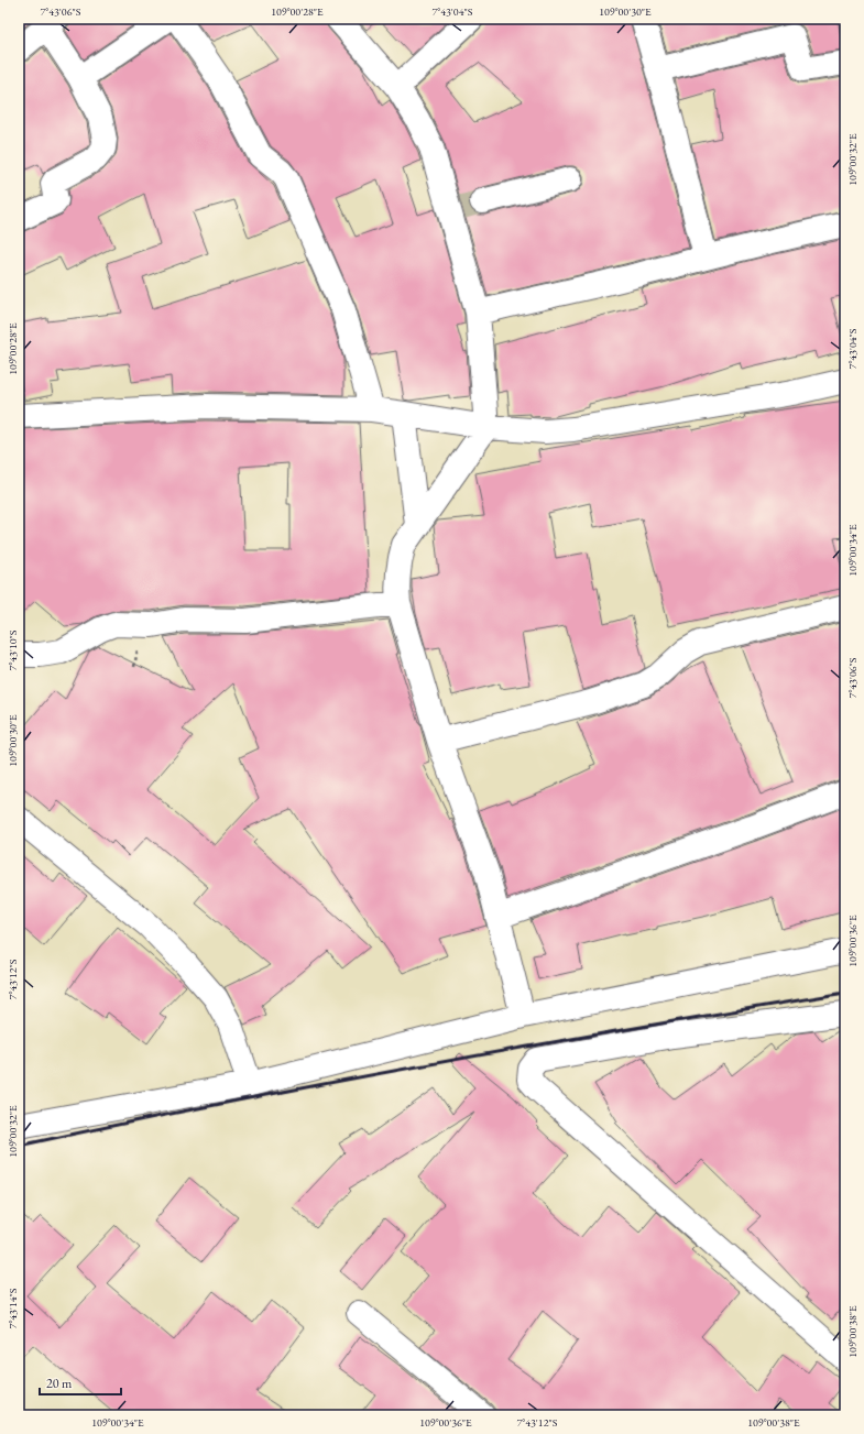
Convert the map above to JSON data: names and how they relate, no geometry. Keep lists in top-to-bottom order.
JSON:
{
  "scale_bar": "20 m",
  "coordinates": [
    "7°43'06\"S",
    "109°00'28\"E",
    "7°43'04\"S",
    "109°00'30\"E",
    "109°00'32\"E",
    "109°00'34\"E",
    "7°43'10\"S",
    "109°00'36\"E",
    "7°43'12\"S",
    "7°43'14\"S",
    "109°00'38\"E"
  ]
}
